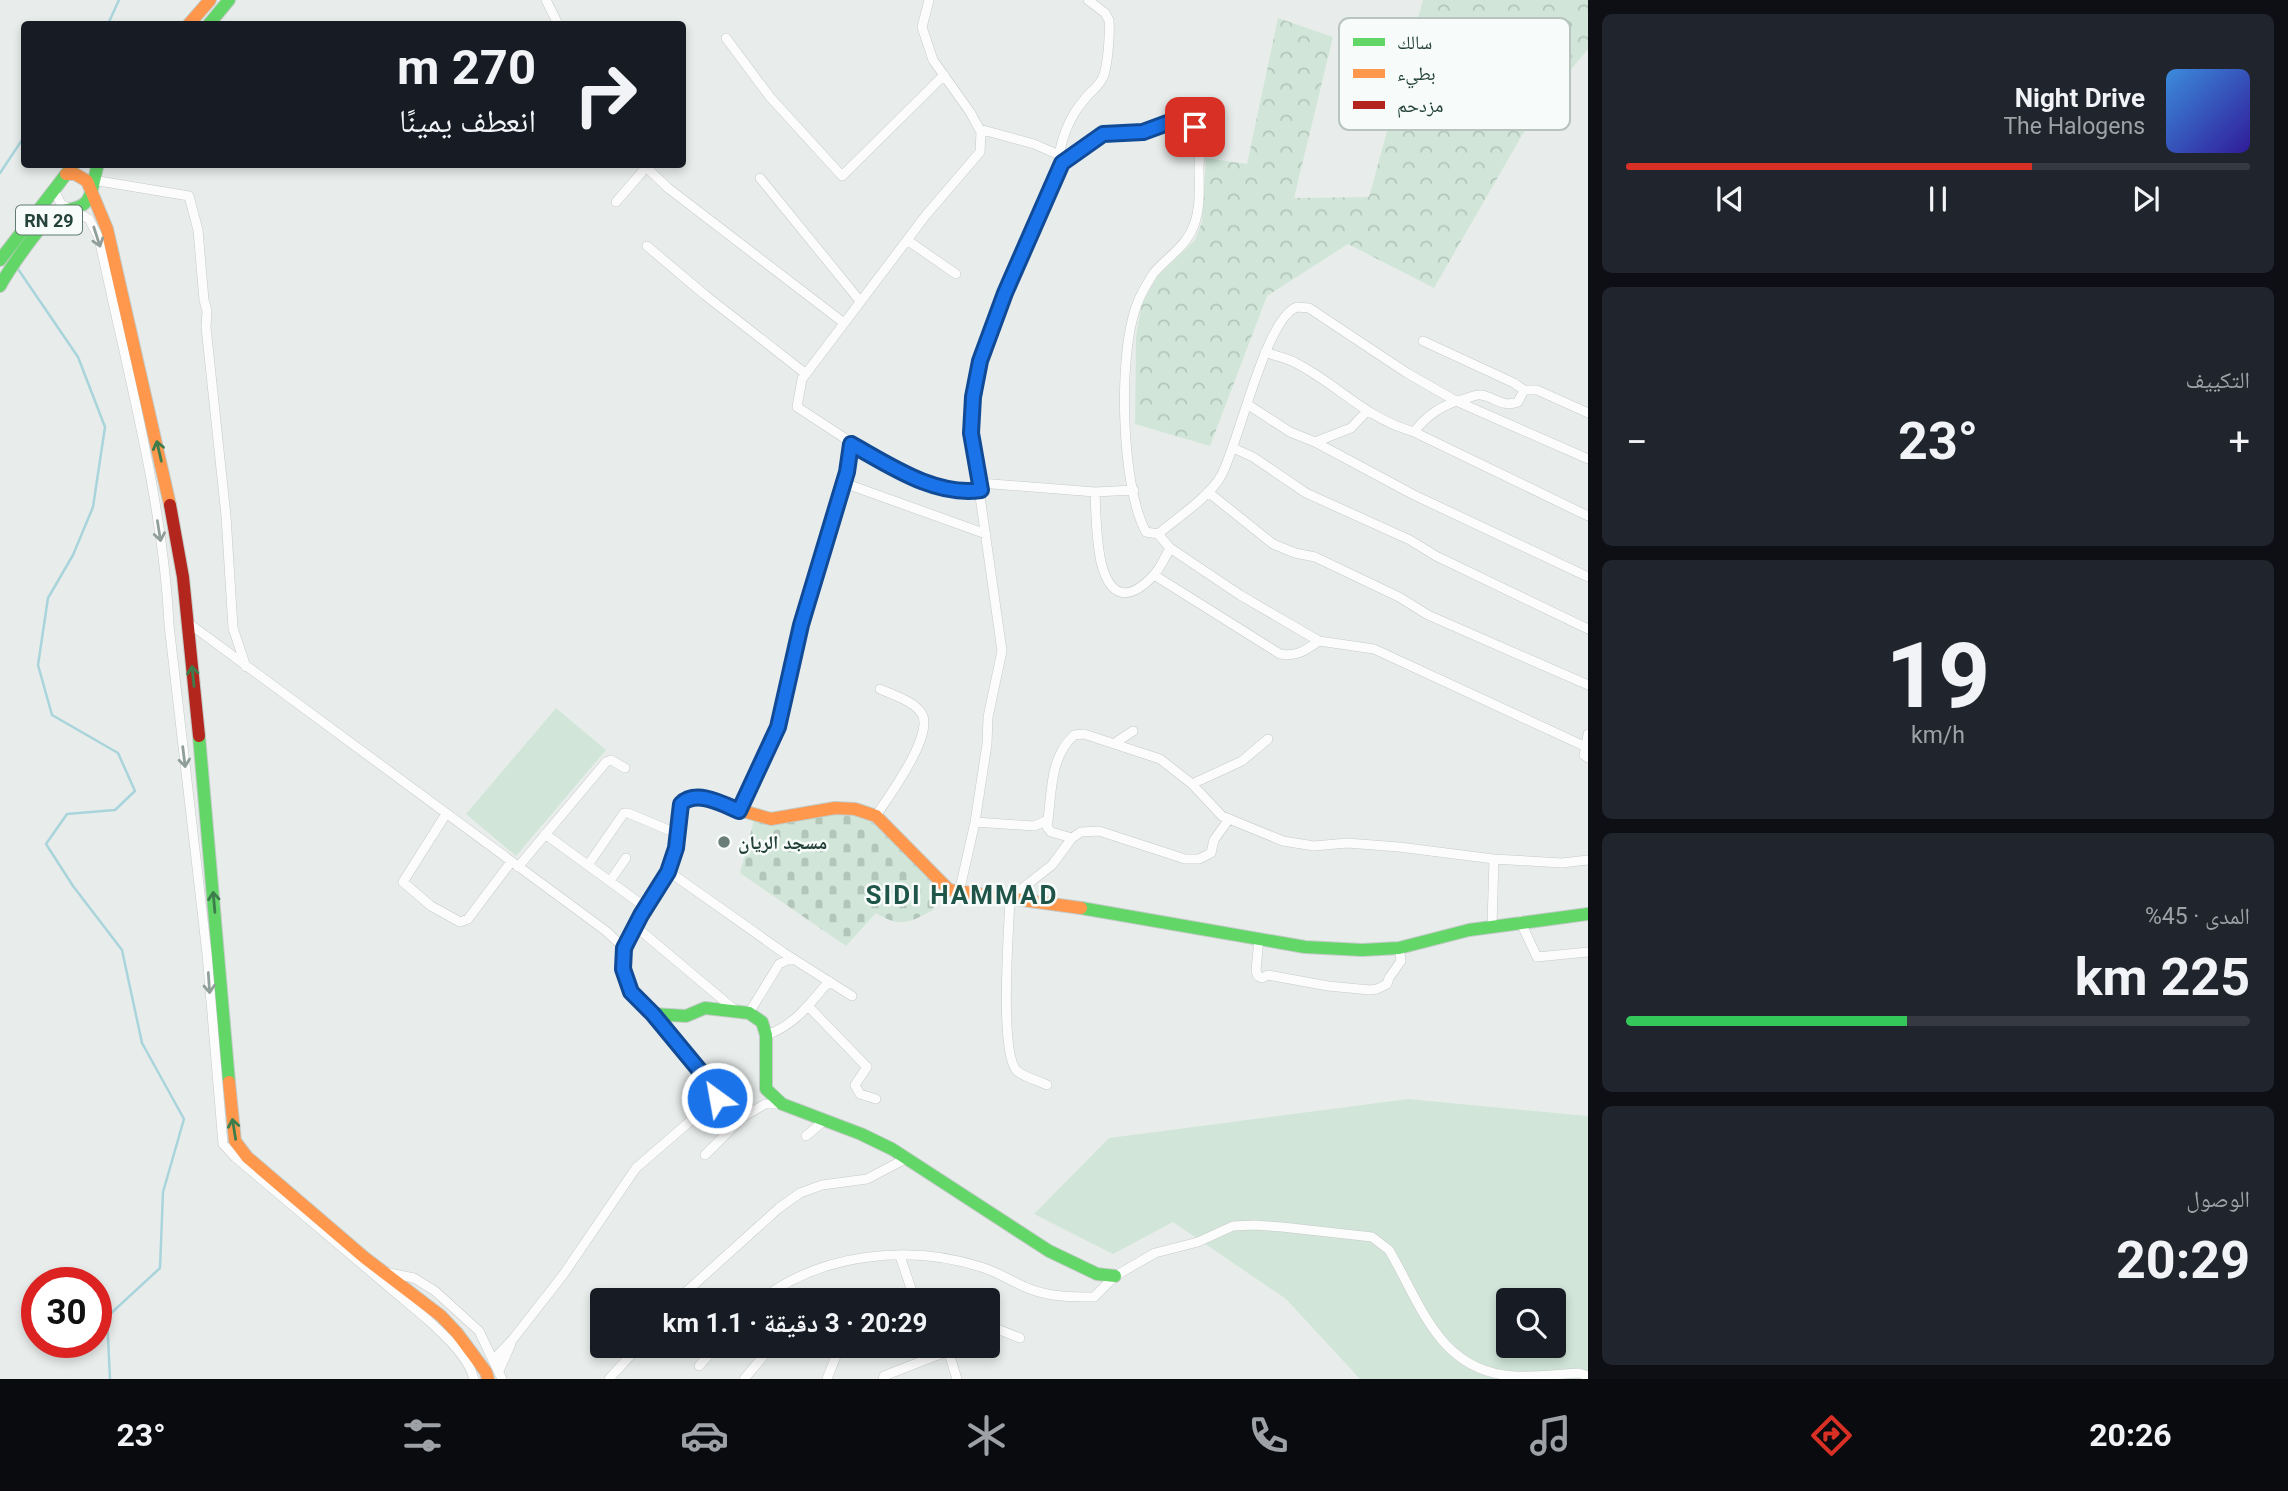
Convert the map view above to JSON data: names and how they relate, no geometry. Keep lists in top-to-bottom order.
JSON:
{
  "streets": {
    "main road": ["RN 29"]
  },
  "districts": ["SIDI HAMMAD"],
  "places": ["مسجد الريان"],
  "legend": ["سالك", "بطيء", "مزدحم"],
  "page": {
    "turn": ["270 m", "انعطف يمينًا"],
    "song": ["Night Drive", "The Halogens"],
    "tile": [
      "التكييف",
      ["19", "km/h"],
      ["المدى · 45%", "225 km"],
      ["الوصول", "20:29"]
    ],
    "heat": ["−", "23°", "+"],
    "limit": "30",
    "trip": "20:29 · 3 دقيقة · 1.1 km",
    "tabs": ["20:26", "23°"]
  }
}
